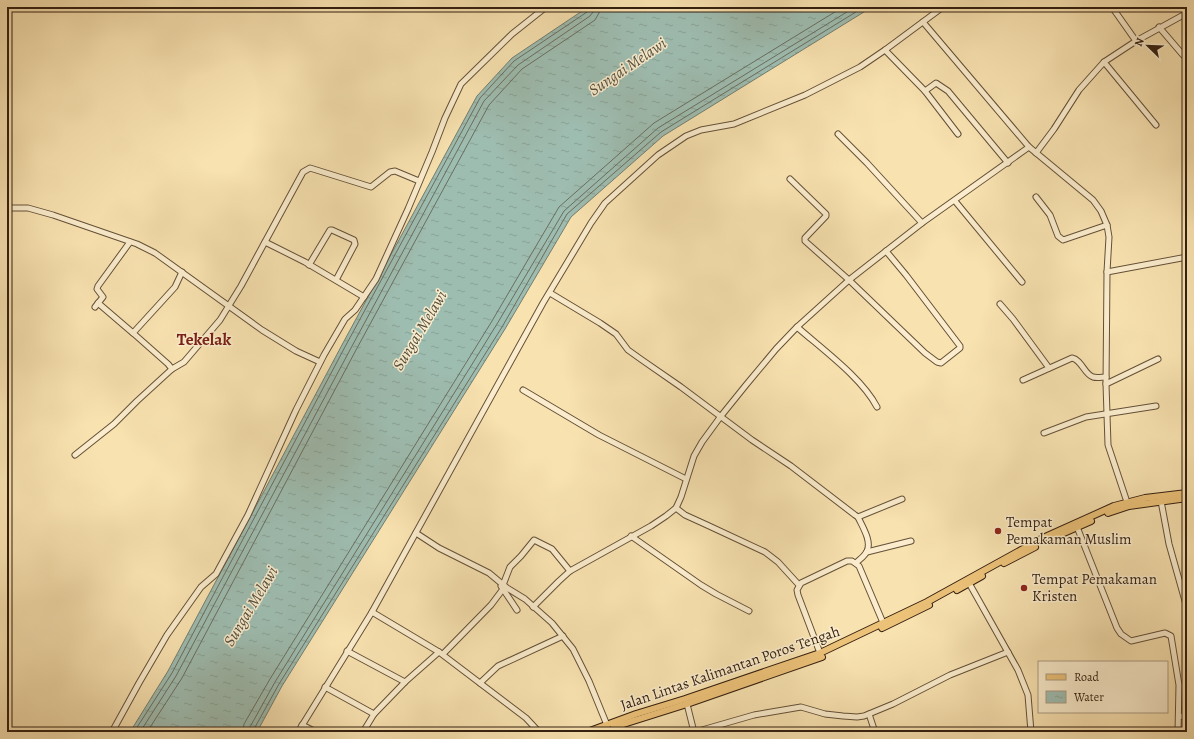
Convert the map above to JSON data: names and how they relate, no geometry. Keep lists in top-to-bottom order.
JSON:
{
  "streets": {
    "main road": ["Jalan Lintas Kalimantan Poros Tengah"]
  },
  "districts": ["Tekelak"],
  "water": ["Sungai Melawi"],
  "places": ["Tempat Pemakaman Muslim", "Tempat Pemakaman Kristen"],
  "legend": ["Road", "Water"],
  "north": "top left"
}
